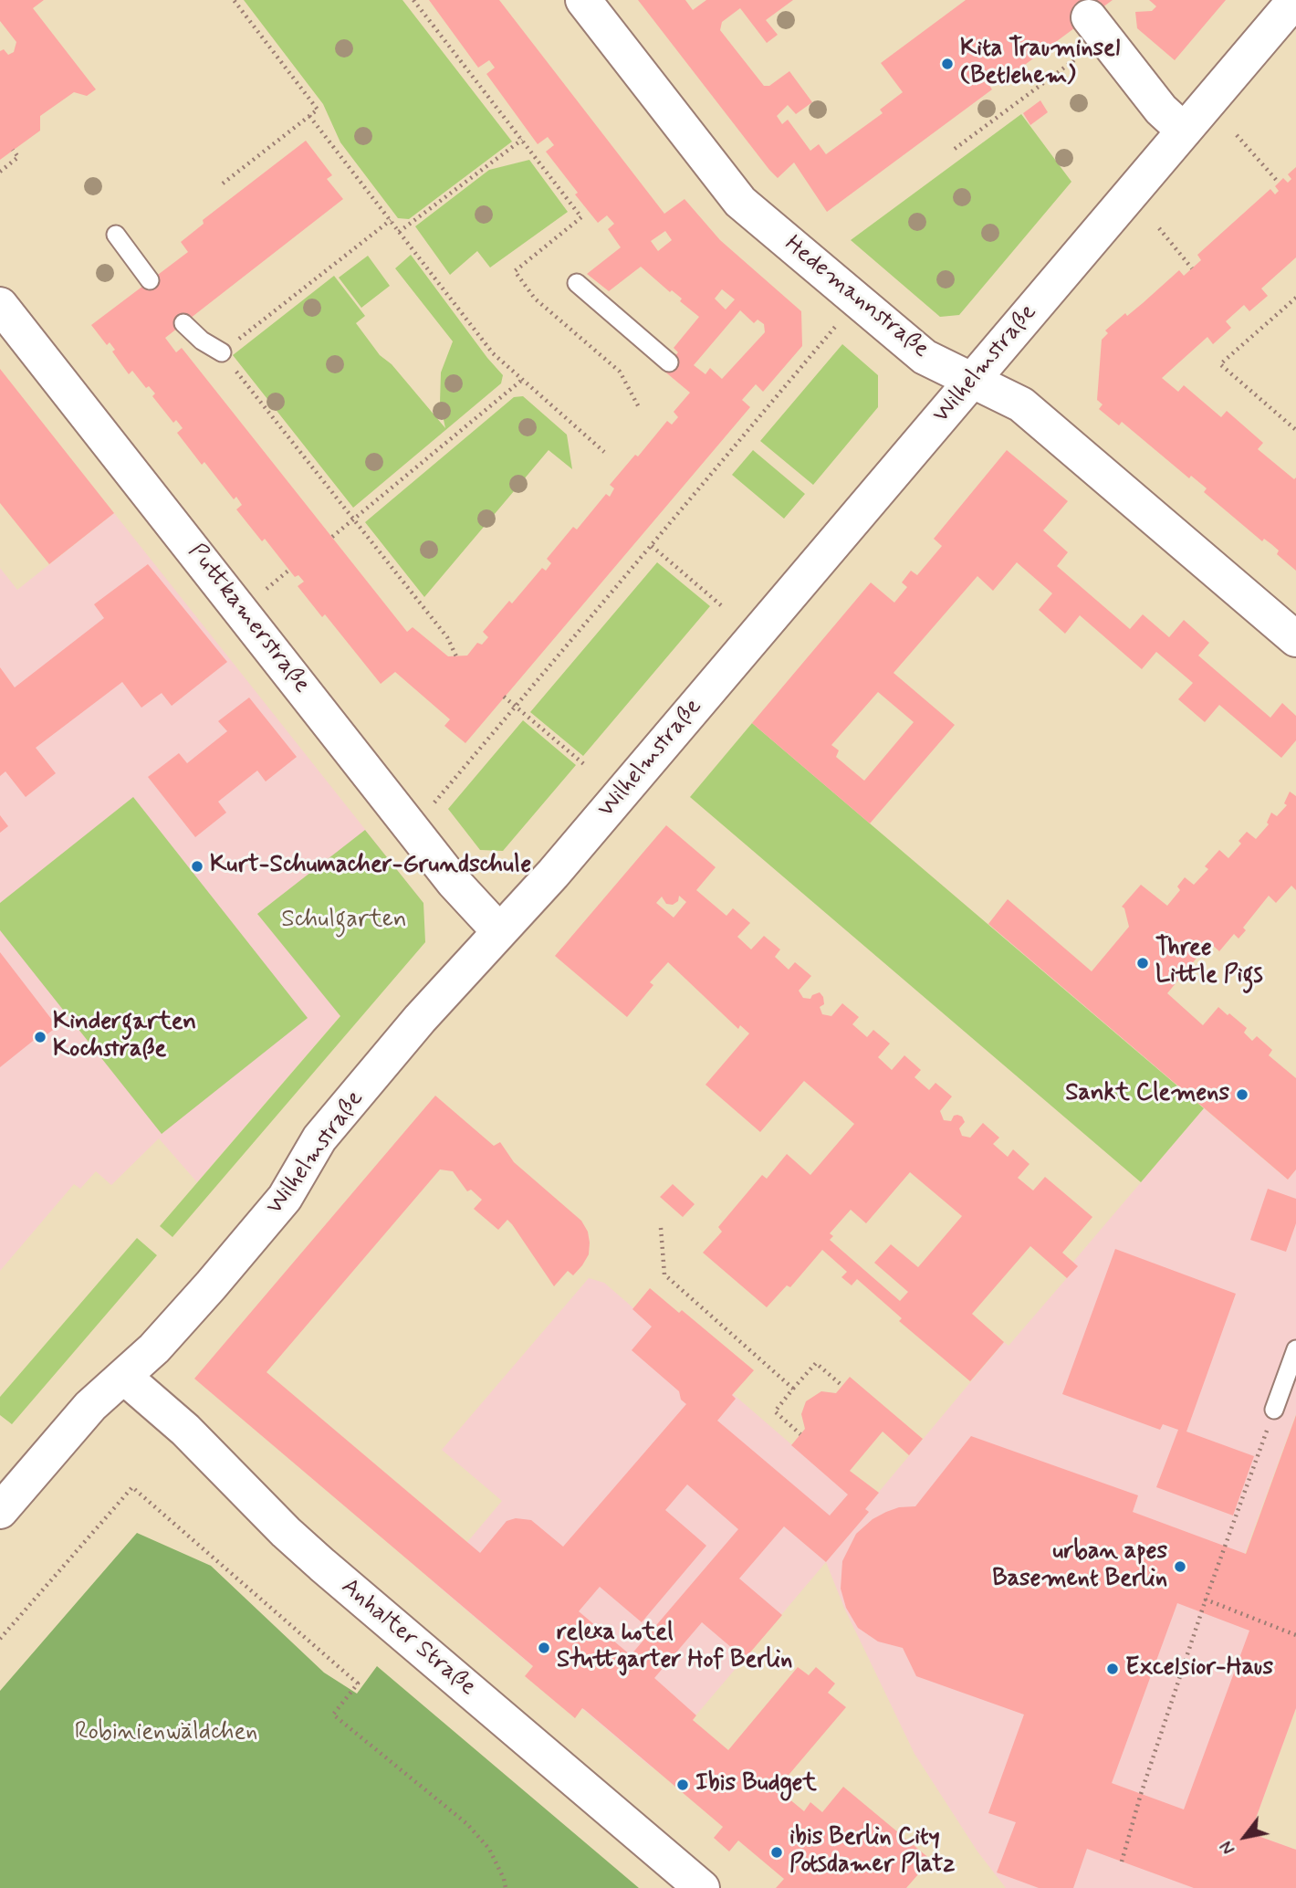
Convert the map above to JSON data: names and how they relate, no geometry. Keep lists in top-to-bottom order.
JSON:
{
  "streets": {
    "street": [
      "Hedemannstraße",
      "Wilhelmstraße",
      "Puttkamerstraße",
      "Anhalter Straße"
    ]
  },
  "crossings": [
    ["Hedemannstraße", "Wilhelmstraße"],
    ["Wilhelmstraße", "Puttkamerstraße"],
    ["Wilhelmstraße", "Anhalter Straße"]
  ],
  "parks": ["Schulgarten", "Robinienwäldchen"],
  "places": [
    "Kita Trauminsel (Betlehem)",
    "Kurt-Schumacher-Grundschule",
    "Three Little Pigs",
    "Kindergarten Kochstraße",
    "Sankt Clemens",
    "urban apes Basement Berlin",
    "relexa hotel Stuttgarter Hof Berlin",
    "Excelsior-Haus",
    "Ibis Budget",
    "ibis Berlin City Potsdamer Platz"
  ],
  "north": "bottom left"
}
